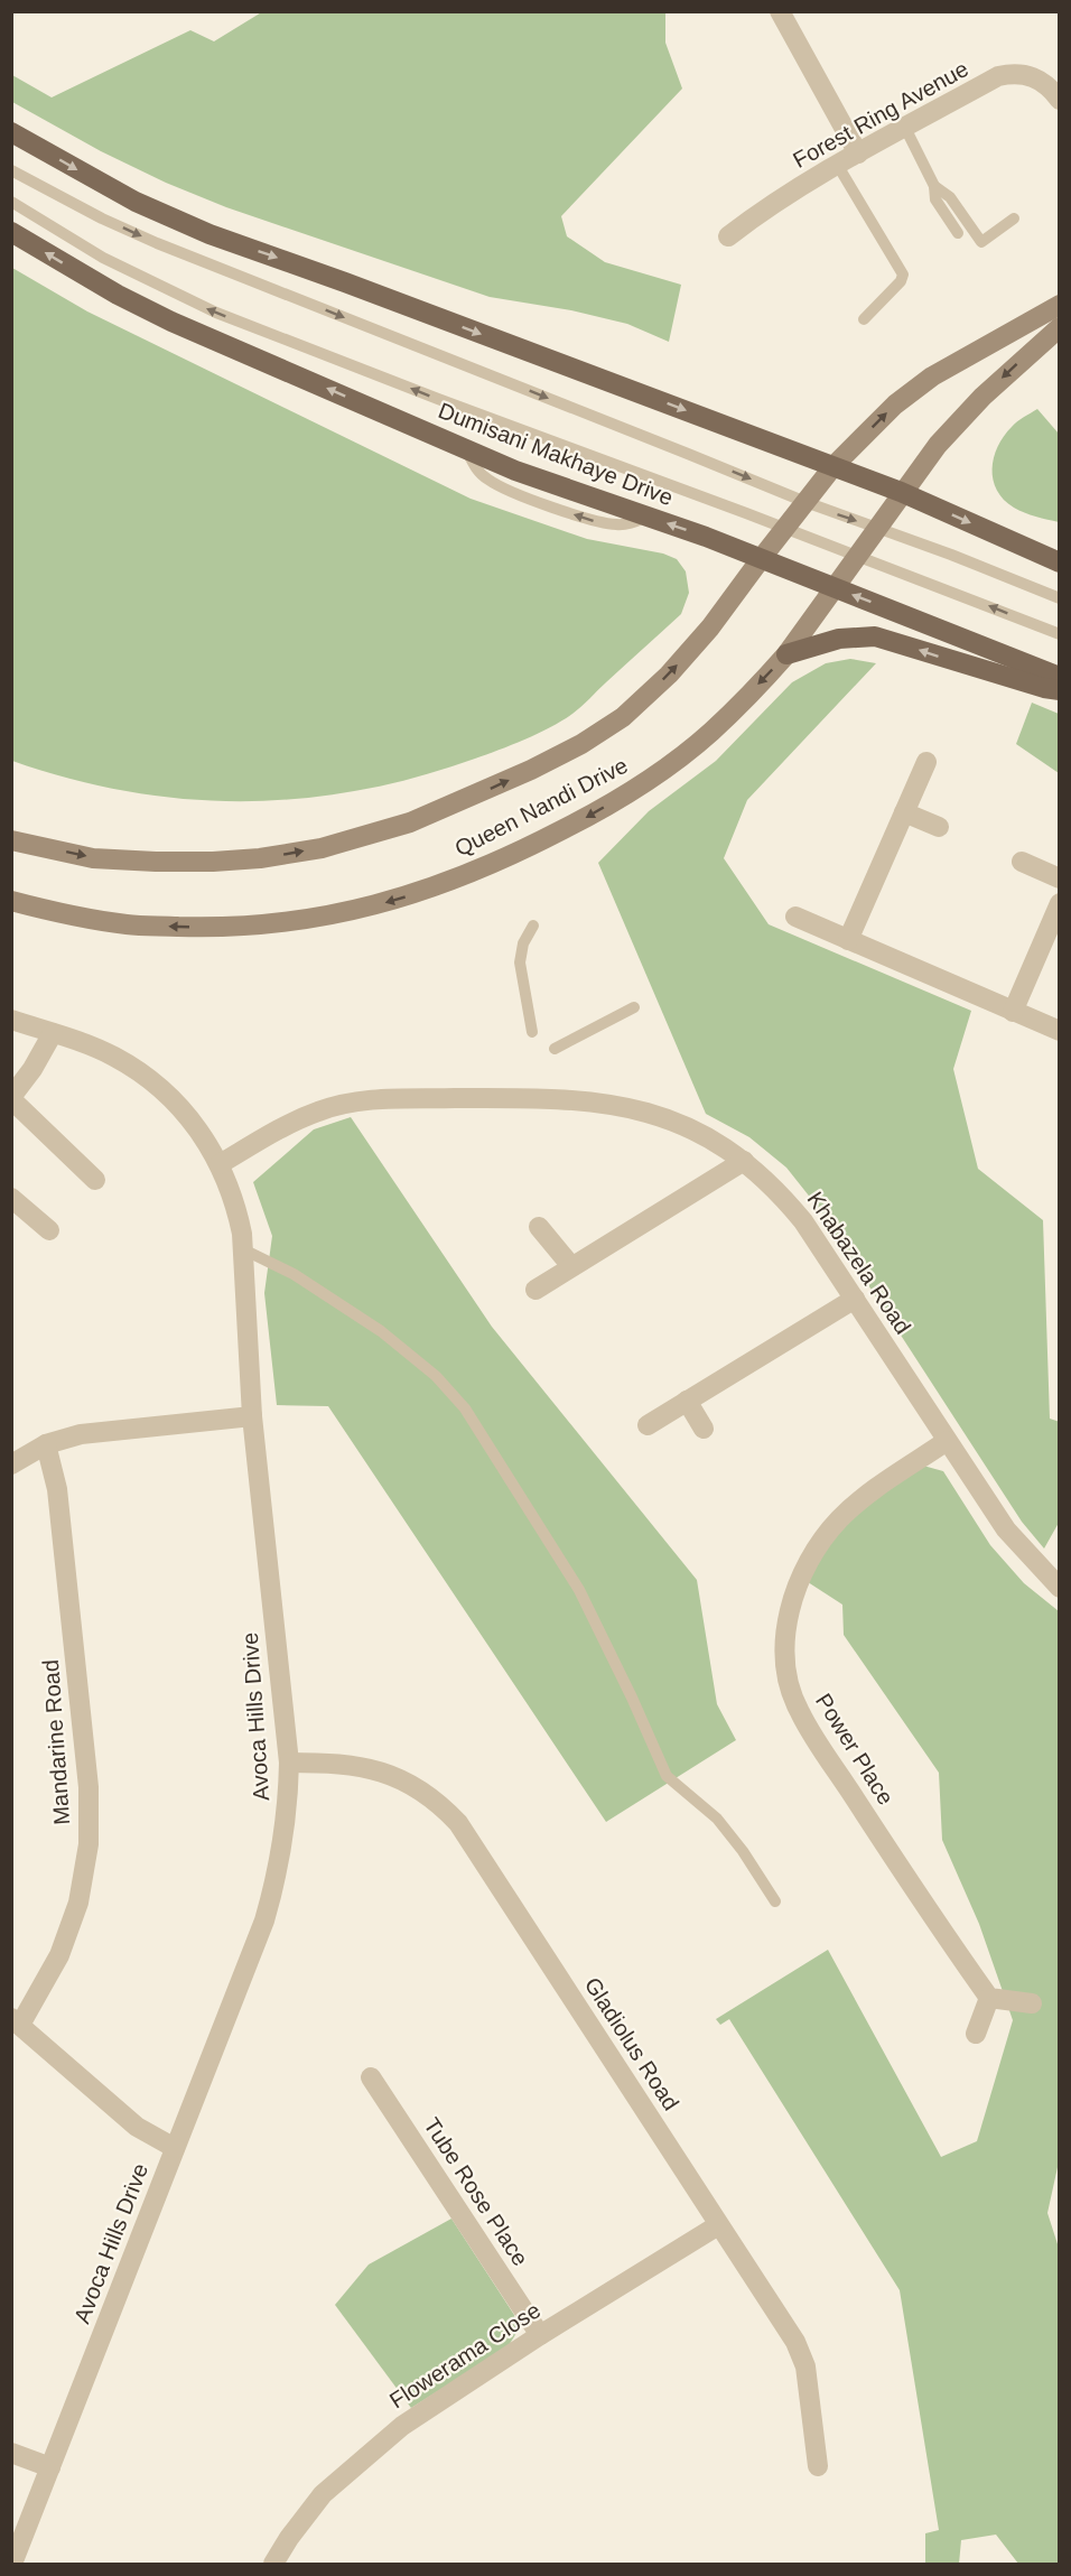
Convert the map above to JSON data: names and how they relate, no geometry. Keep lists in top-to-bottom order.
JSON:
{
  "streets": {
    "main road": ["Dumisani Makhaye Drive", "Queen Nandi Drive"],
    "street": [
      "Forest Ring Avenue",
      "Khabazela Road",
      "Avoca Hills Drive",
      "Mandarine Road",
      "Power Place",
      "Gladiolus Road",
      "Tube Rose Place",
      "Flowerama Close"
    ]
  },
  "crossings": [
    ["Dumisani Makhaye Drive", "Queen Nandi Drive"],
    ["Khabazela Road", "Avoca Hills Drive"],
    ["Khabazela Road", "Power Place"],
    ["Avoca Hills Drive", "Gladiolus Road"],
    ["Gladiolus Road", "Flowerama Close"],
    ["Tube Rose Place", "Flowerama Close"]
  ]
}
